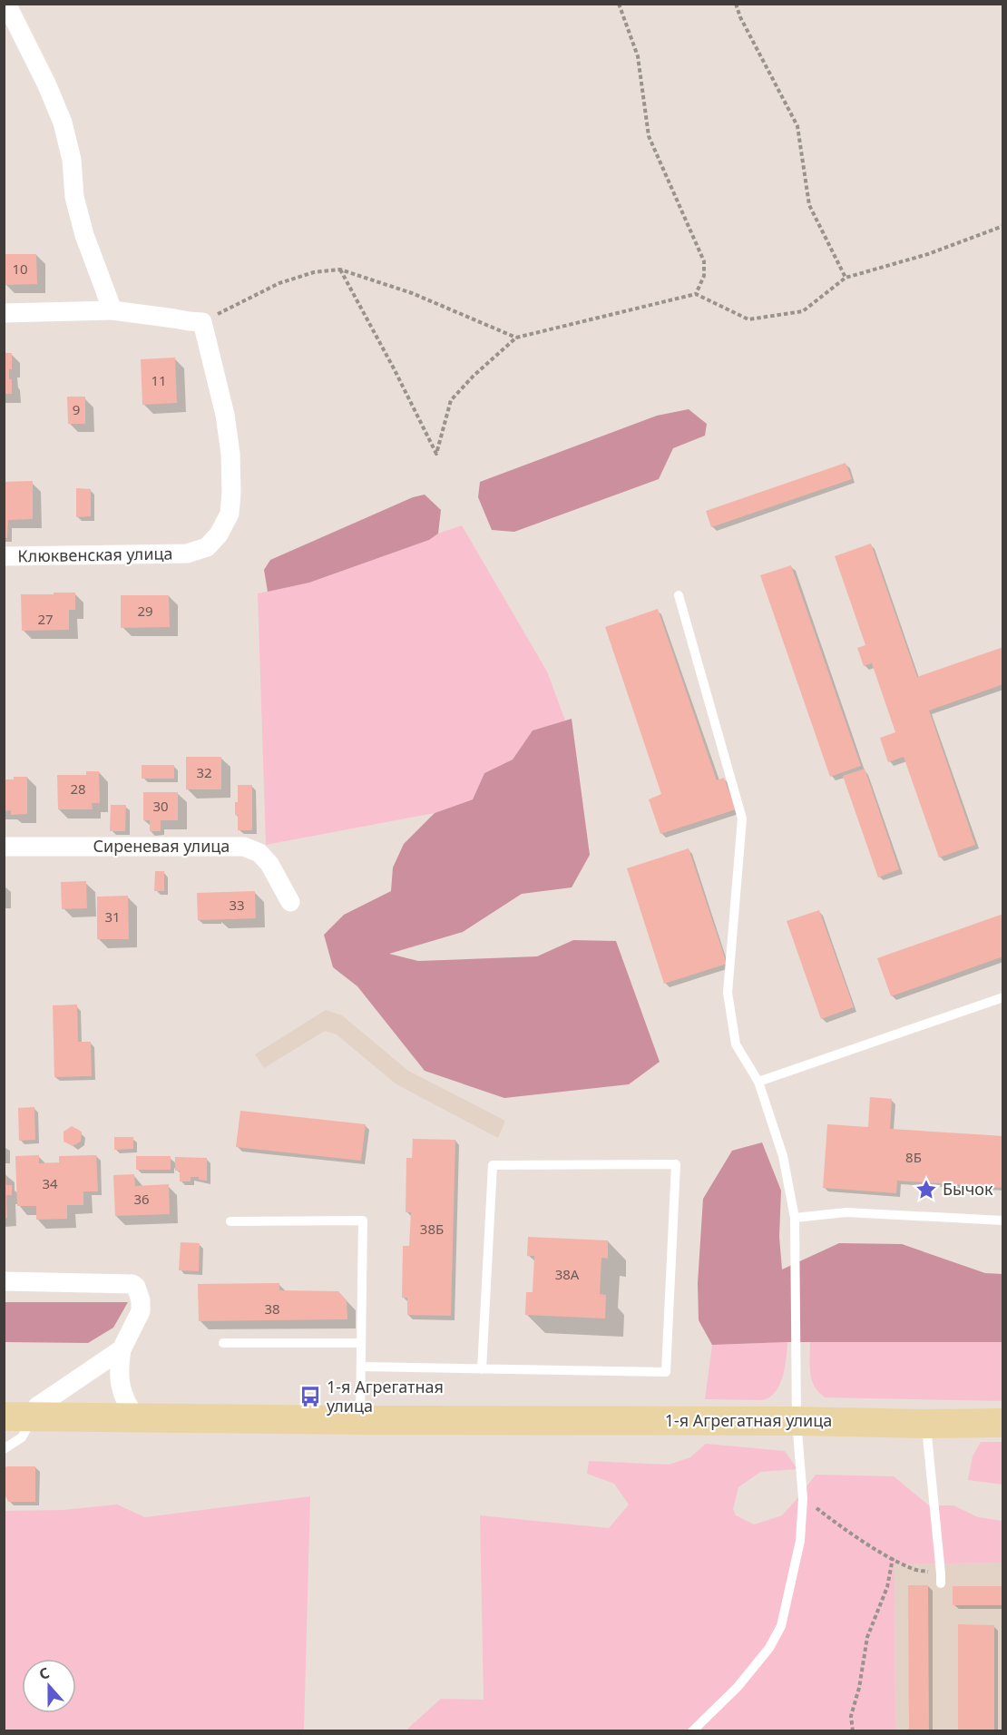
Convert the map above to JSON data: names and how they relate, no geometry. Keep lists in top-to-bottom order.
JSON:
{
  "streets": {
    "main road": ["1-я Агрегатная улица"],
    "street": ["Клюквенская улица", "Сиреневая улица"]
  },
  "places": {
    "place": ["Бычок"],
    "bus stop": ["1-я Агрегатная улица"]
  },
  "house_numbers": [
    "10",
    "11",
    "9",
    "29",
    "27",
    "32",
    "28",
    "30",
    "33",
    "31",
    "8Б",
    "34",
    "36",
    "38Б",
    "38А",
    "38"
  ],
  "north": "top"
}
